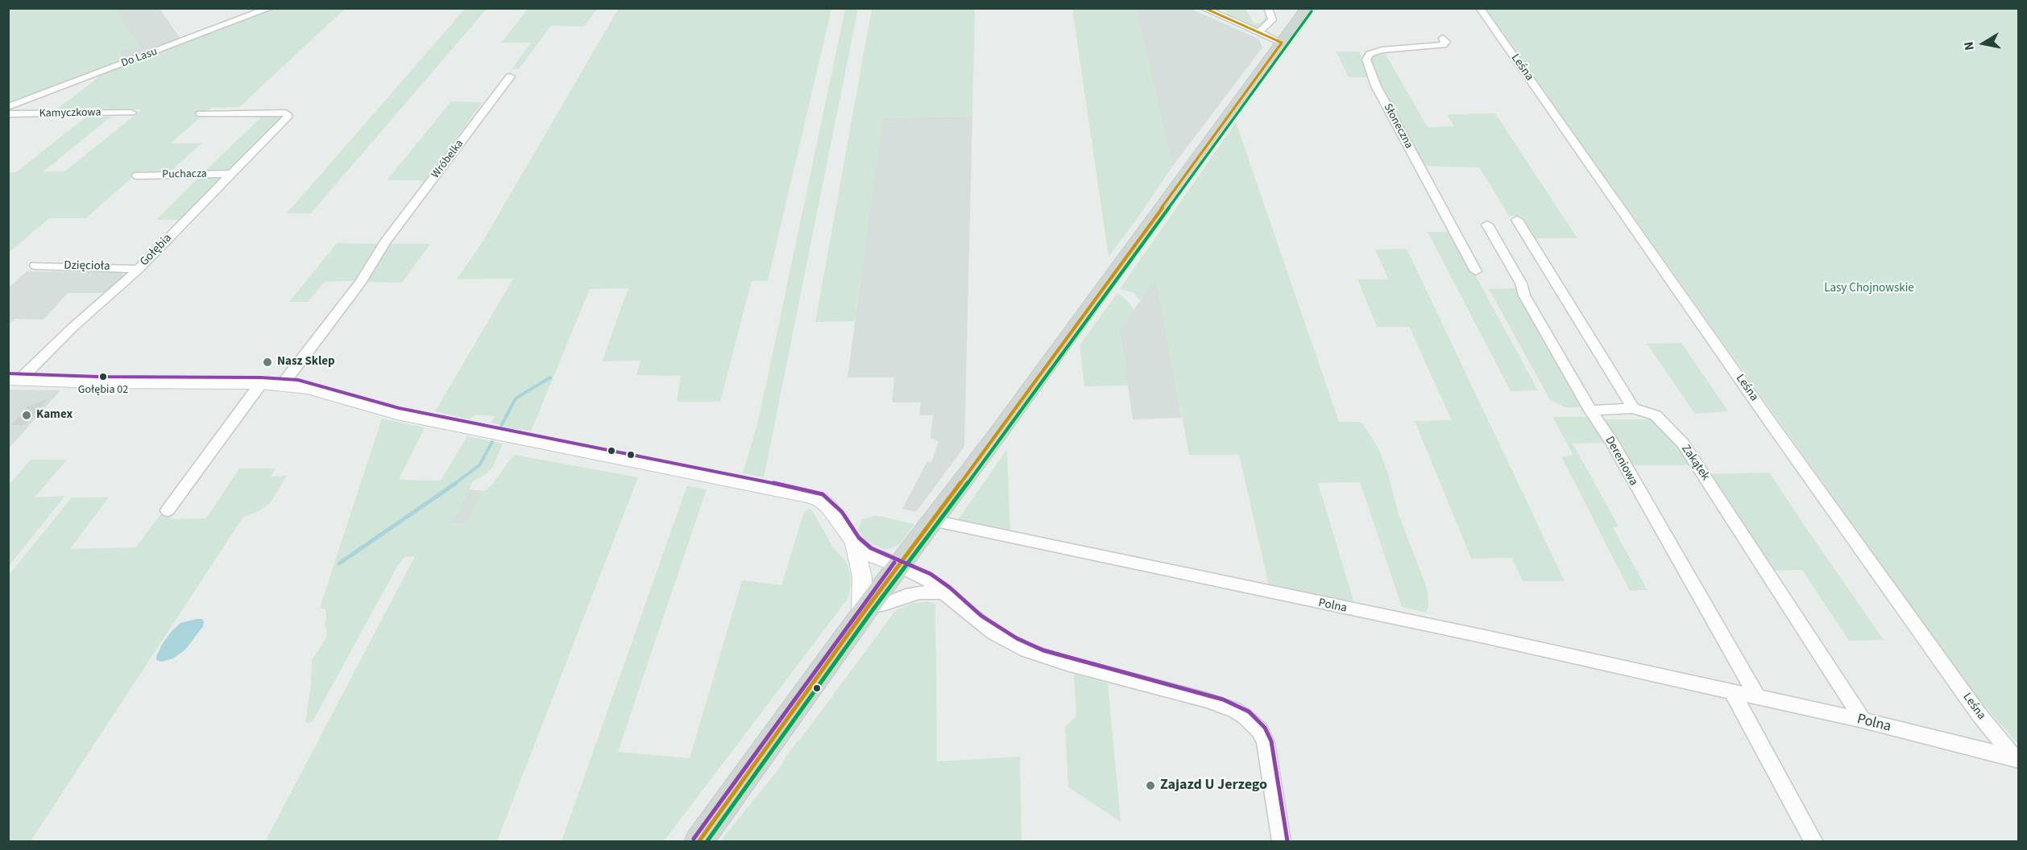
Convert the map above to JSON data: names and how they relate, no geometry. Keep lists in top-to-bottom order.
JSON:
{
  "streets": {
    "street": [
      "Do Lasu",
      "Leśna",
      "Kamyczkowa",
      "Słoneczna",
      "Wróbelka",
      "Puchacza",
      "Gołębia",
      "Dzięcioła",
      "Dereniowa",
      "Zakątek",
      "Polna"
    ]
  },
  "crossings": [
    ["Leśna", "Polna"],
    ["Puchacza", "Gołębia"],
    ["Gołębia", "Dzięcioła"],
    ["Dereniowa", "Polna"],
    ["Zakątek", "Polna"]
  ],
  "parks": ["Lasy Chojnowskie"],
  "places": [
    "Nasz Sklep",
    "Gołębia 02",
    "Kamex",
    "Zajazd U Jerzego"
  ],
  "north": "left"
}
